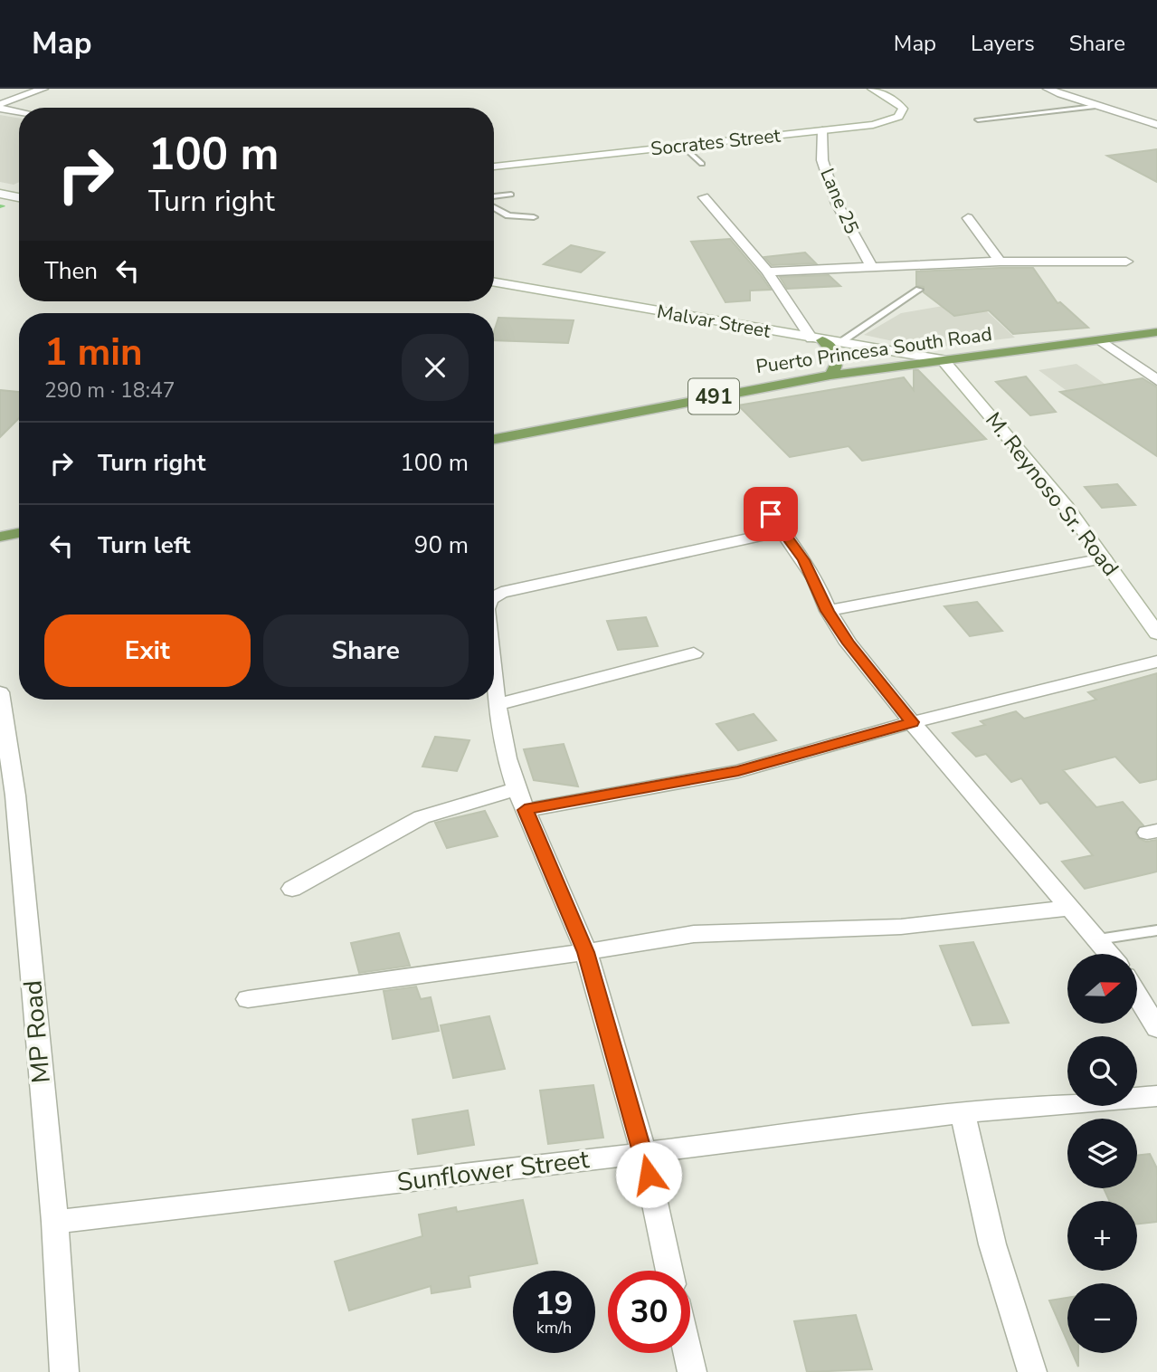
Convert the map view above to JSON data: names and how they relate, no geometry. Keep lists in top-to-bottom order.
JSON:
{
  "streets": {
    "main road": ["Puerto Princesa South Road", "491"],
    "street": [
      "Socrates Street",
      "Lane 25",
      "Malvar Street",
      "M. Reynoso Sr. Road",
      "MP Road",
      "Sunflower Street"
    ]
  },
  "crossings": [
    ["Socrates Street", "Lane 25"],
    ["Malvar Street", "Puerto Princesa South Road"],
    ["Malvar Street", "M. Reynoso Sr. Road"],
    ["Puerto Princesa South Road", "M. Reynoso Sr. Road"],
    ["MP Road", "Sunflower Street"]
  ],
  "north": "right",
  "page": {
    "header": "Map",
    "nav": ["Map", "Layers", "Share"],
    "turn": ["100 m", "Turn right"],
    "then": "Then",
    "heading": ["1 min", "290 m · 18:47"],
    "list": [
      {
        "name": "Turn right",
        "value": "100 m"
      },
      {
        "name": "Turn left",
        "value": "90 m"
      }
    ],
    "buttons": ["Exit", "Share"],
    "map_buttons": ["+", "−"],
    "speed": "19 km/h",
    "limit": "30"
  }
}
